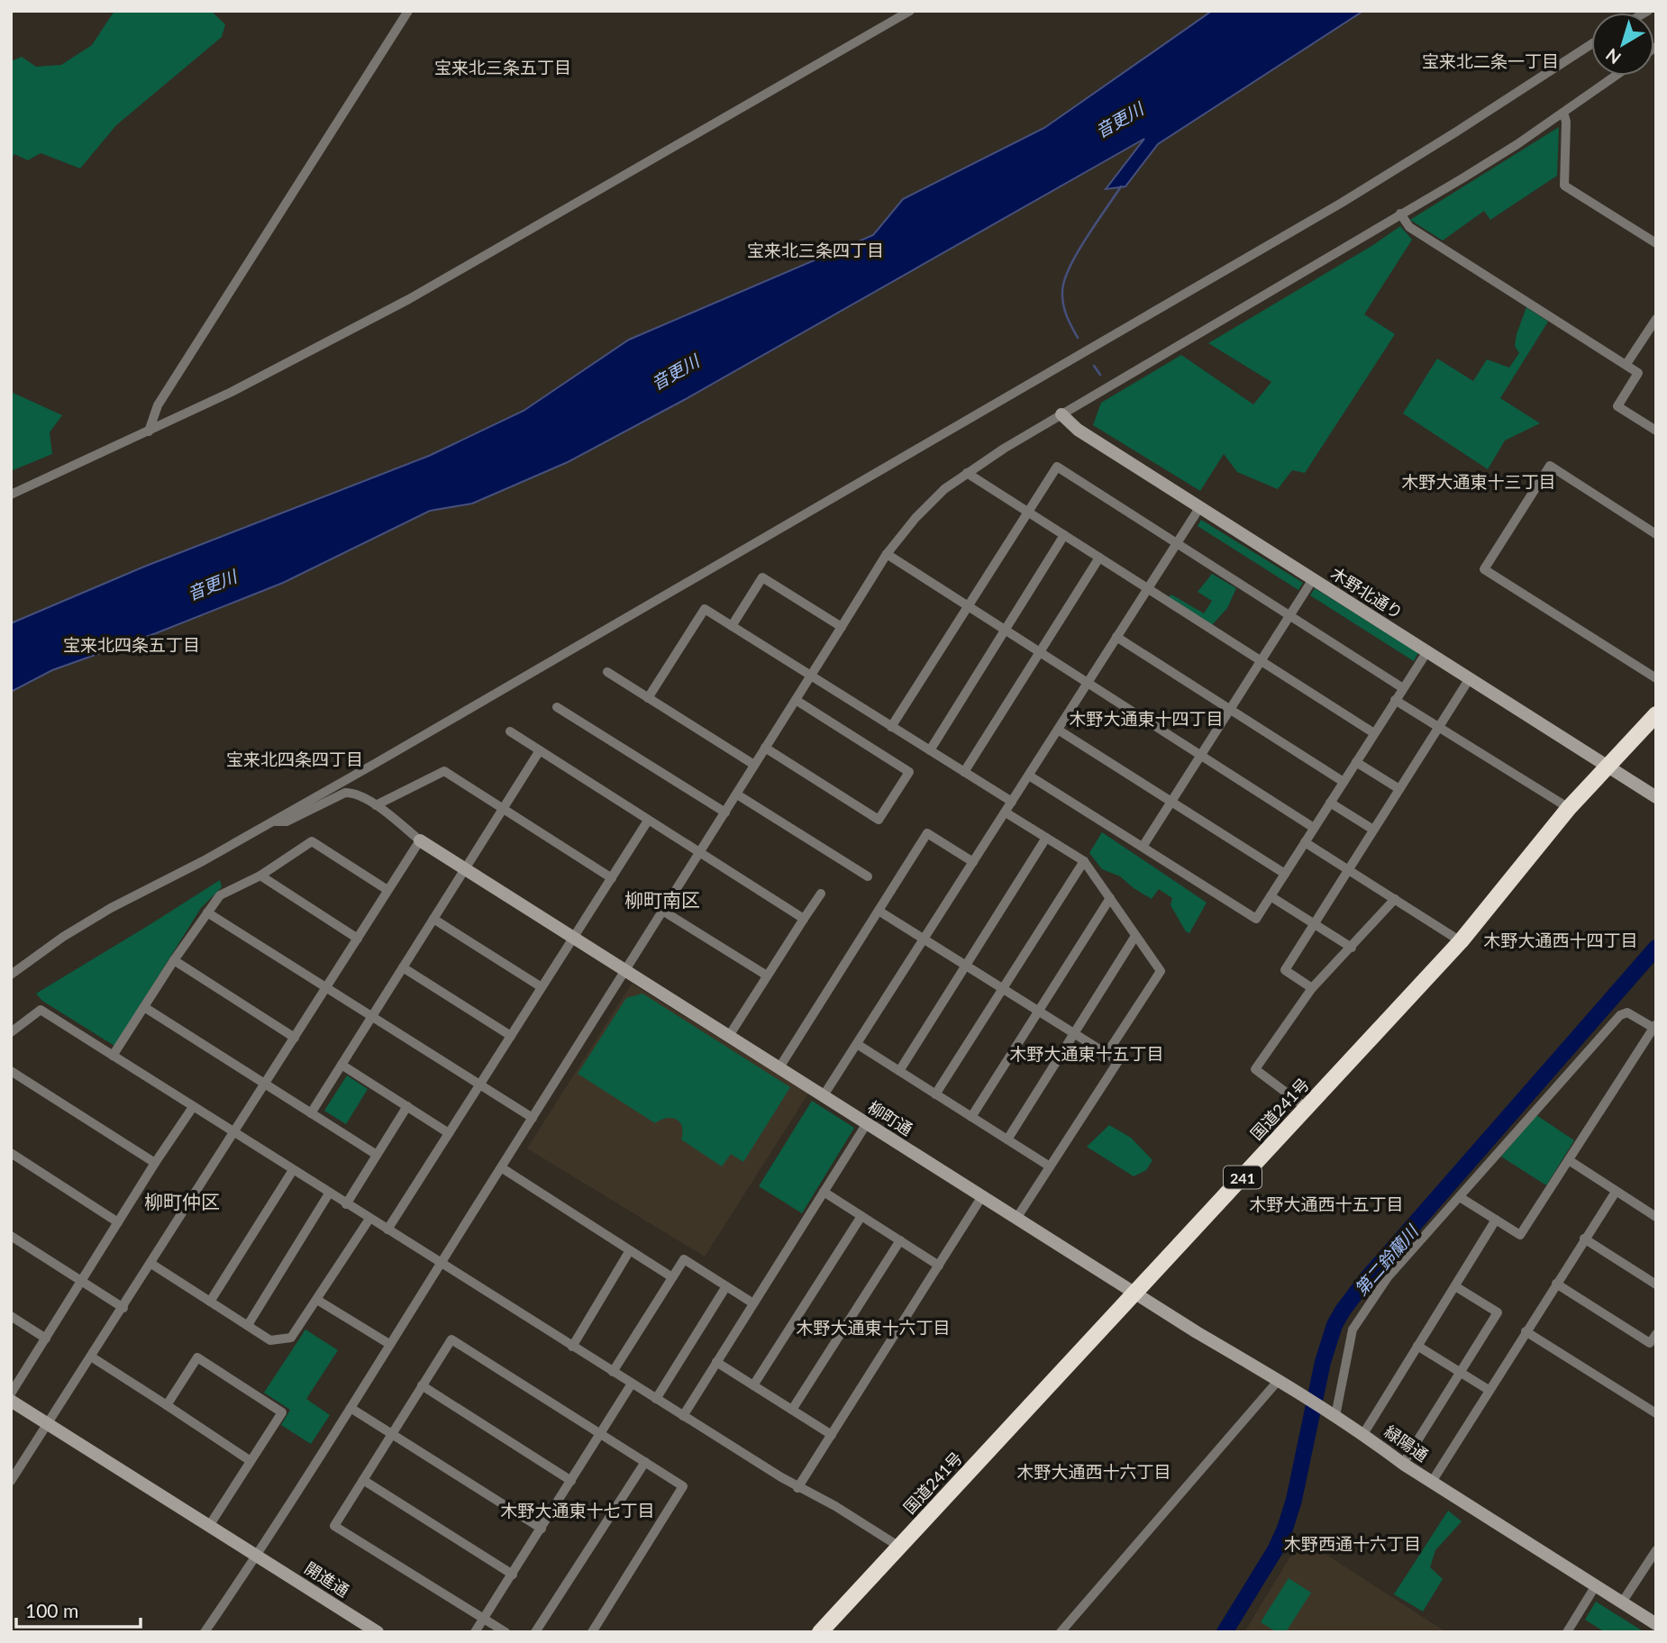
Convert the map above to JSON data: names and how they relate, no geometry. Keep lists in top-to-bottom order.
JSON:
{
  "streets": {
    "highway": ["国道241号", "241"],
    "street": [
      "木野北通り",
      "柳町通",
      "緑陽通",
      "開進通"
    ]
  },
  "crossings": [
    ["木野北通り", "国道241号"],
    ["国道241号", "柳町通"],
    ["国道241号", "緑陽通"],
    ["柳町通", "緑陽通"]
  ],
  "districts": [
    "宝来北二条一丁目",
    "宝来北三条五丁目",
    "宝来北三条四丁目",
    "木野大通東十三丁目",
    "宝来北四条五丁目",
    "木野大通東十四丁目",
    "宝来北四条四丁目",
    "柳町南区",
    "木野大通西十四丁目",
    "木野大通東十五丁目",
    "柳町仲区",
    "木野大通西十五丁目",
    "木野大通東十六丁目",
    "木野大通西十六丁目",
    "木野大通東十七丁目",
    "木野西通十六丁目"
  ],
  "water": ["音更川", "第二鈴蘭川"],
  "scale_bar": "100 m",
  "north": "bottom left"
}
